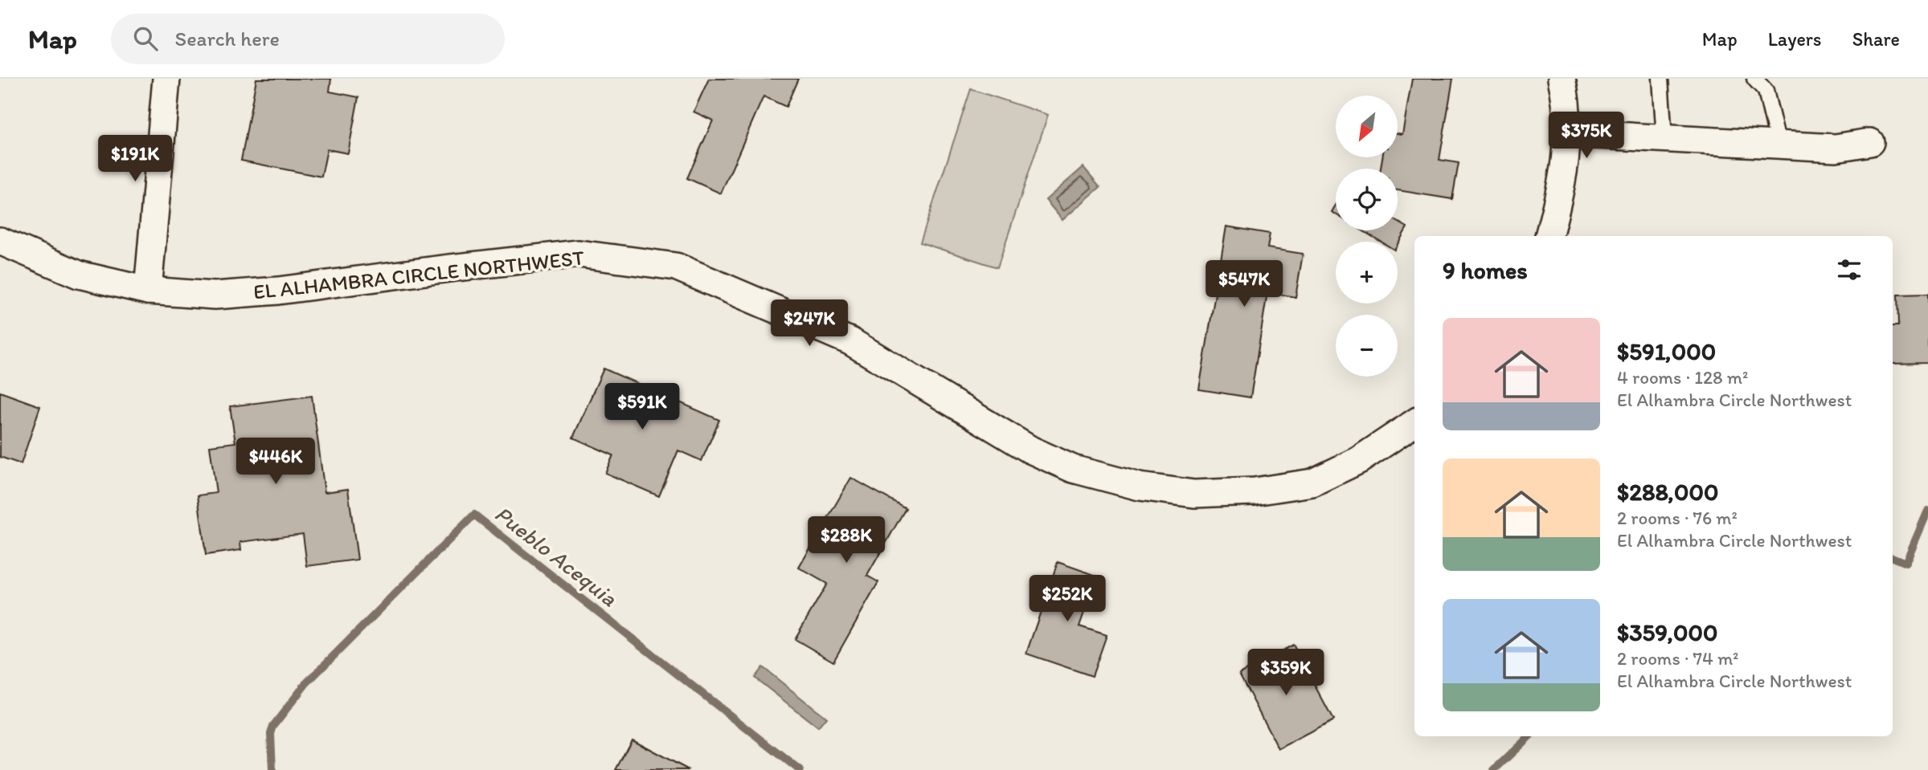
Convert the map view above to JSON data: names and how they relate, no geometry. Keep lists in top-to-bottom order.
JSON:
{
  "streets": {
    "street": ["EL ALHAMBRA CIRCLE NORTHWEST"]
  },
  "water": ["Pueblo Acequia"],
  "north": "bottom left",
  "page": {
    "header": "Map",
    "search": "Search here",
    "nav": ["Map", "Layers", "Share"],
    "map_buttons": ["+", "−"],
    "price": [
      "$375K",
      "$191K",
      "$547K",
      "$247K",
      "$591K",
      "$446K",
      "$288K",
      "$252K",
      "$359K"
    ],
    "heading": "9 homes",
    "list": [
      {
        "name": "$591,000",
        "note": "4 rooms · 128 m² · El Alhambra Circle Northwest"
      },
      {
        "name": "$288,000",
        "note": "2 rooms · 76 m² · El Alhambra Circle Northwest"
      },
      {
        "name": "$359,000",
        "note": "2 rooms · 74 m² · El Alhambra Circle Northwest"
      }
    ]
  }
}
